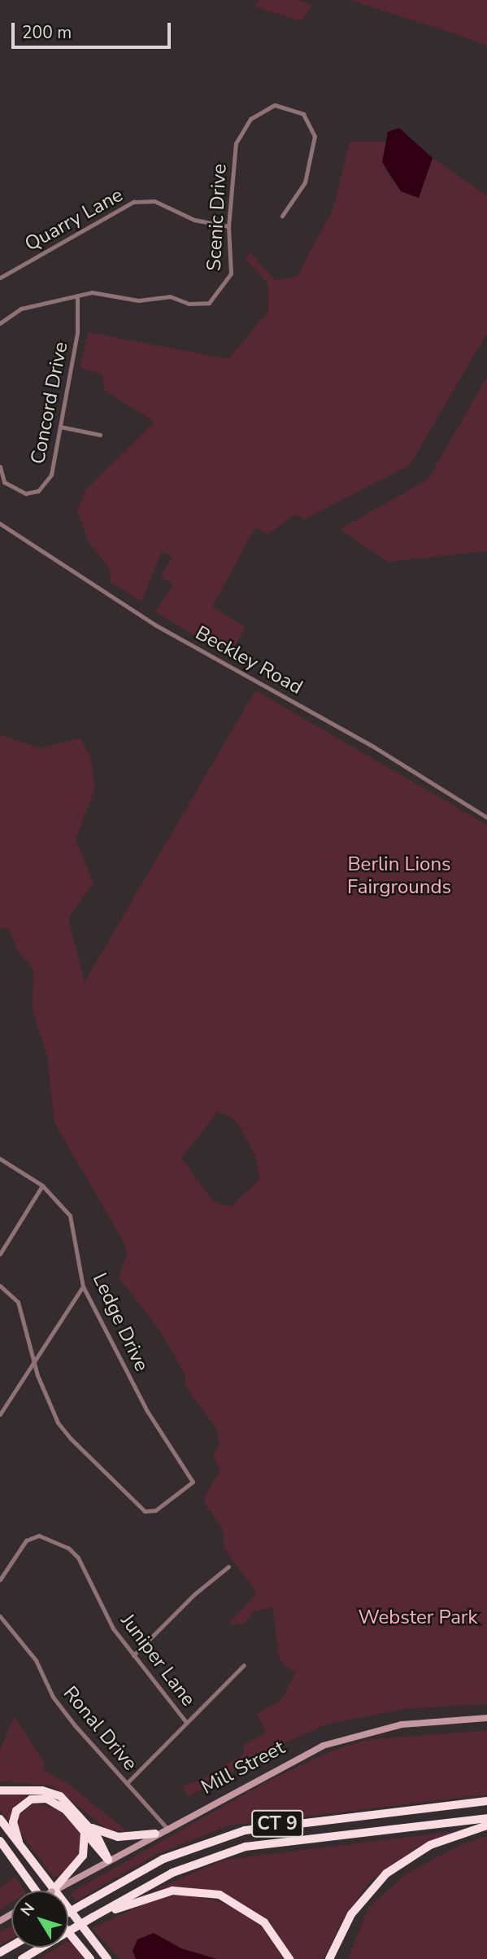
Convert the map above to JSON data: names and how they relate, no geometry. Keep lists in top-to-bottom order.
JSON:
{
  "streets": {
    "highway": ["CT 9"],
    "main road": ["Mill Street"],
    "street": [
      "Scenic Drive",
      "Quarry Lane",
      "Concord Drive",
      "Beckley Road",
      "Ledge Drive",
      "Juniper Lane",
      "Ronal Drive"
    ]
  },
  "crossings": [
    ["Scenic Drive", "Quarry Lane"],
    ["Scenic Drive", "Concord Drive"],
    ["Ronal Drive", "Mill Street"]
  ],
  "parks": ["Berlin Lions Fairgrounds", "Webster Park"],
  "scale_bar": "200 m",
  "north": "top left"
}
